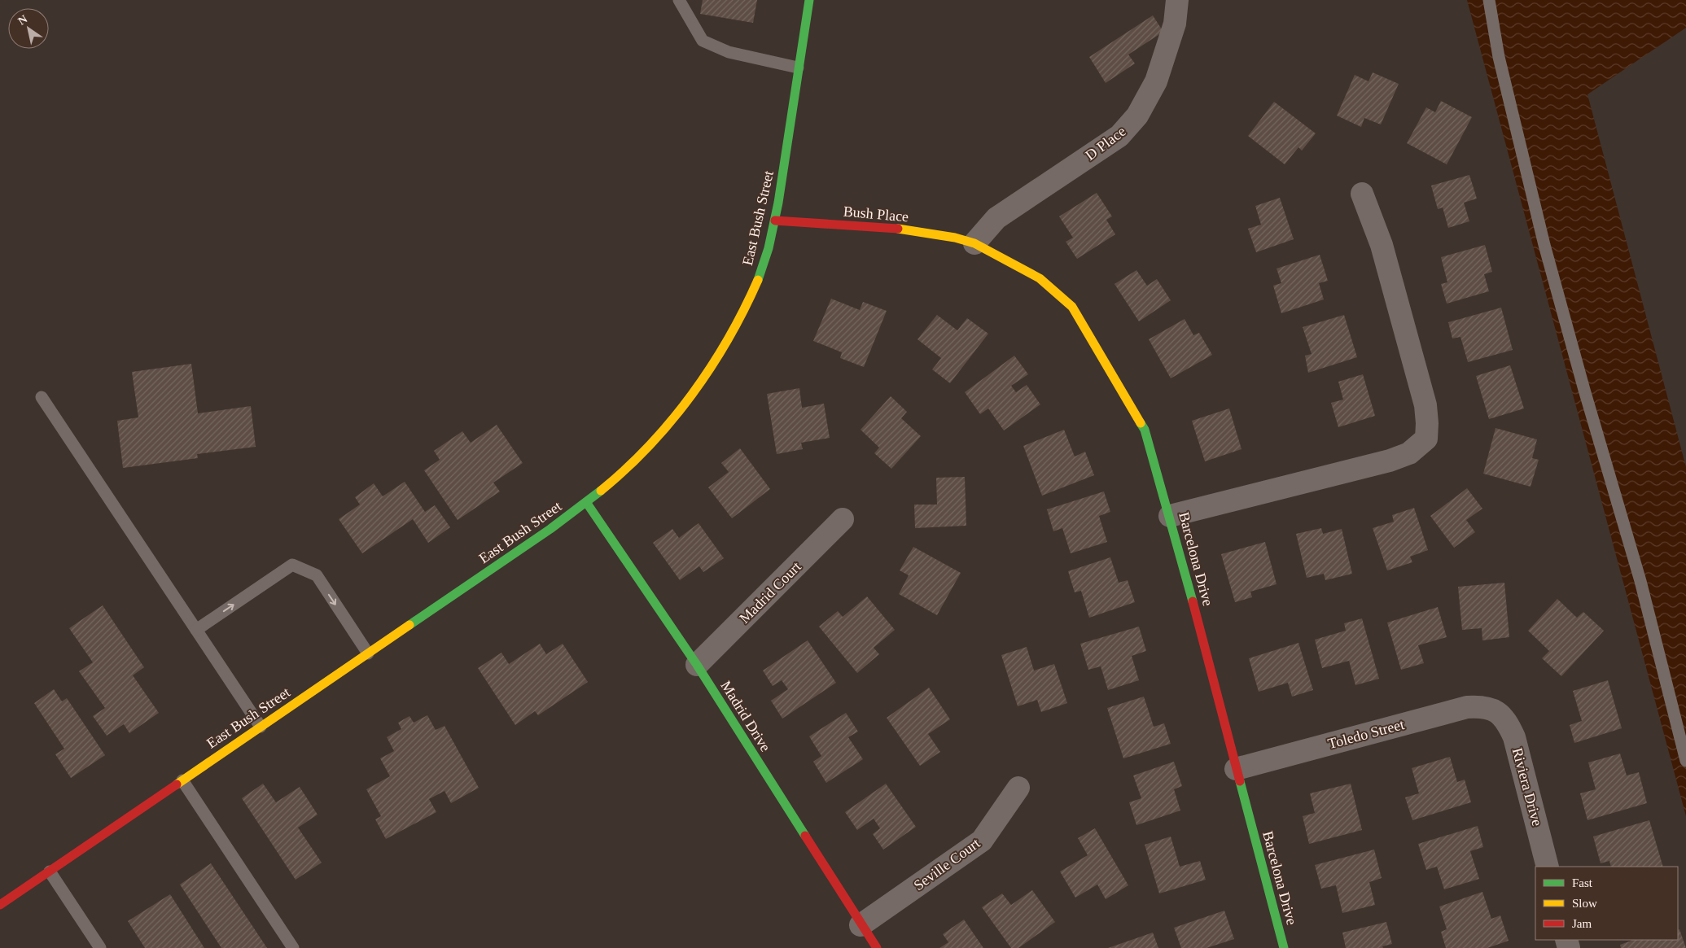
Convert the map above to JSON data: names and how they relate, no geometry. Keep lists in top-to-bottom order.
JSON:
{
  "streets": {
    "street": [
      "D Place",
      "Bush Place",
      "East Bush Street",
      "Barcelona Drive",
      "Madrid Court",
      "Madrid Drive",
      "Toledo Street",
      "Riviera Drive",
      "Seville Court"
    ]
  },
  "crossings": [
    ["D Place", "Bush Place"],
    ["D Place", "Barcelona Drive"],
    ["Bush Place", "East Bush Street"],
    ["Bush Place", "Barcelona Drive"],
    ["East Bush Street", "Madrid Drive"],
    ["Barcelona Drive", "Toledo Street"],
    ["Madrid Court", "Madrid Drive"],
    ["Madrid Drive", "Seville Court"],
    ["Toledo Street", "Riviera Drive"]
  ],
  "legend": ["Fast", "Slow", "Jam"],
  "north": "top left"
}
